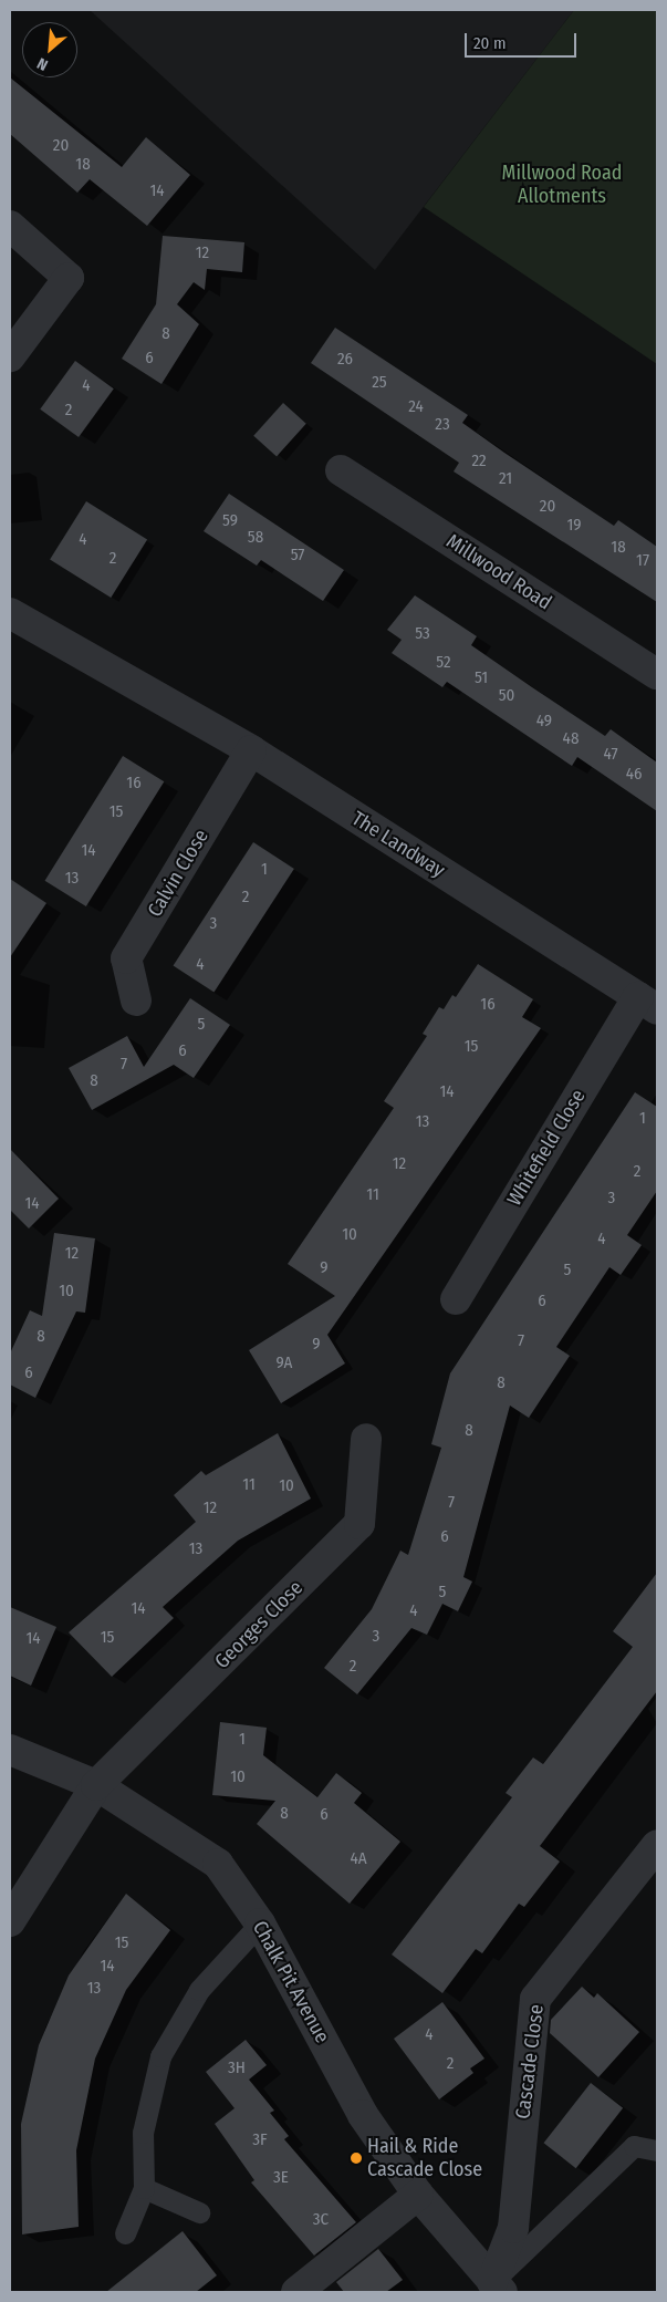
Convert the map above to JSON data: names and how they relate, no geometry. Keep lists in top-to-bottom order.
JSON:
{
  "streets": {
    "street": [
      "Millwood Road",
      "The Landway",
      "Calvin Close",
      "Whitefield Close",
      "Georges Close",
      "Chalk Pit Avenue",
      "Cascade Close"
    ]
  },
  "crossings": [
    ["The Landway", "Calvin Close"],
    ["The Landway", "Whitefield Close"],
    ["Georges Close", "Chalk Pit Avenue"],
    ["Chalk Pit Avenue", "Cascade Close"]
  ],
  "parks": ["Millwood Road Allotments"],
  "places": ["Hail & Ride Cascade Close"],
  "house_numbers": [
    "20",
    "18",
    "14",
    "12",
    "8",
    "6",
    "26",
    "25",
    "4",
    "24",
    "2",
    "23",
    "22",
    "21",
    "20",
    "59",
    "19",
    "58",
    "4",
    "18",
    "57",
    "2",
    "17",
    "53",
    "52",
    "51",
    "50",
    "49",
    "48",
    "47",
    "46",
    "16",
    "15",
    "14",
    "1",
    "13",
    "2",
    "3",
    "4",
    "16",
    "5",
    "15",
    "6",
    "7",
    "8",
    "14",
    "1",
    "13",
    "12",
    "2",
    "11",
    "3",
    "14",
    "10",
    "4",
    "12",
    "9",
    "5",
    "10",
    "6",
    "8",
    "7",
    "9",
    "9A",
    "6",
    "8",
    "8",
    "11",
    "10",
    "7",
    "12",
    "6",
    "13",
    "5",
    "14",
    "4",
    "3",
    "15",
    "14",
    "2",
    "1",
    "10",
    "8",
    "6",
    "4A",
    "15",
    "14",
    "13",
    "4",
    "2",
    "3H",
    "3F",
    "3E",
    "3C"
  ],
  "scale_bar": "20 m",
  "north": "bottom left"
}
